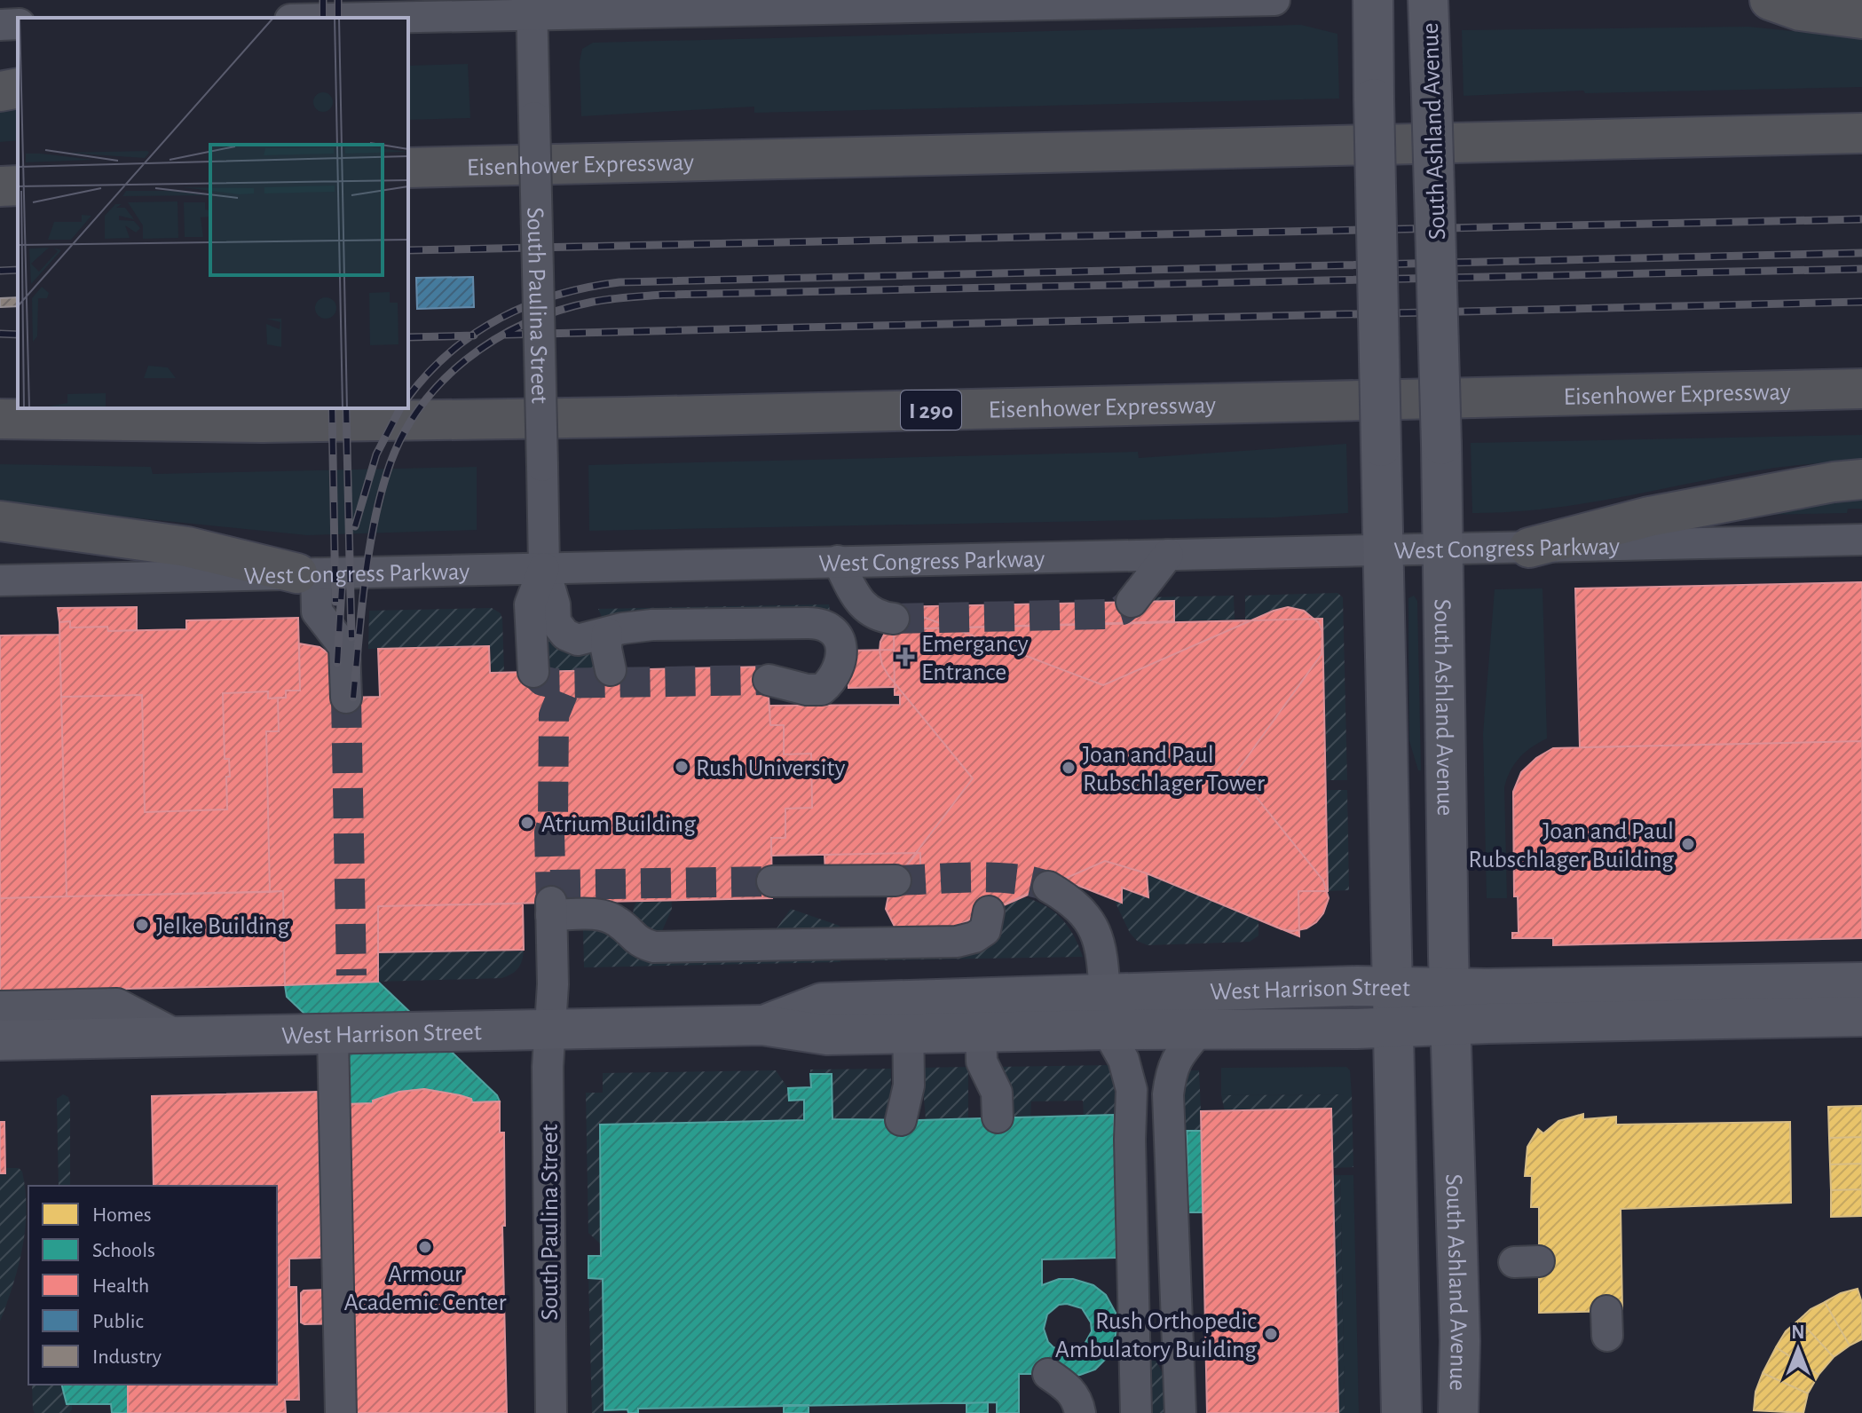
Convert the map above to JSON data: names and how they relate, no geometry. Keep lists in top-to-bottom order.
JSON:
{
  "streets": {
    "highway": ["Eisenhower Expressway", "I 290"],
    "main road": ["South Ashland Avenue", "West Harrison Street"],
    "street": ["South Paulina Street", "West Congress Parkway"]
  },
  "crossings": [
    ["South Ashland Avenue", "West Congress Parkway"],
    ["South Ashland Avenue", "West Harrison Street"],
    ["South Paulina Street", "West Congress Parkway"],
    ["South Paulina Street", "West Harrison Street"]
  ],
  "places": {
    "health": ["Emergancy Entrance"],
    "other": [
      "Rush University",
      "Joan and Paul Rubschlager Tower",
      "Atrium Building",
      "Joan and Paul Rubschlager Building",
      "Jelke Building",
      "Armour Academic Center",
      "Rush Orthopedic Ambulatory Building"
    ]
  },
  "legend": [
    "Homes",
    "Schools",
    "Health",
    "Public",
    "Industry"
  ],
  "north": "top"
}
